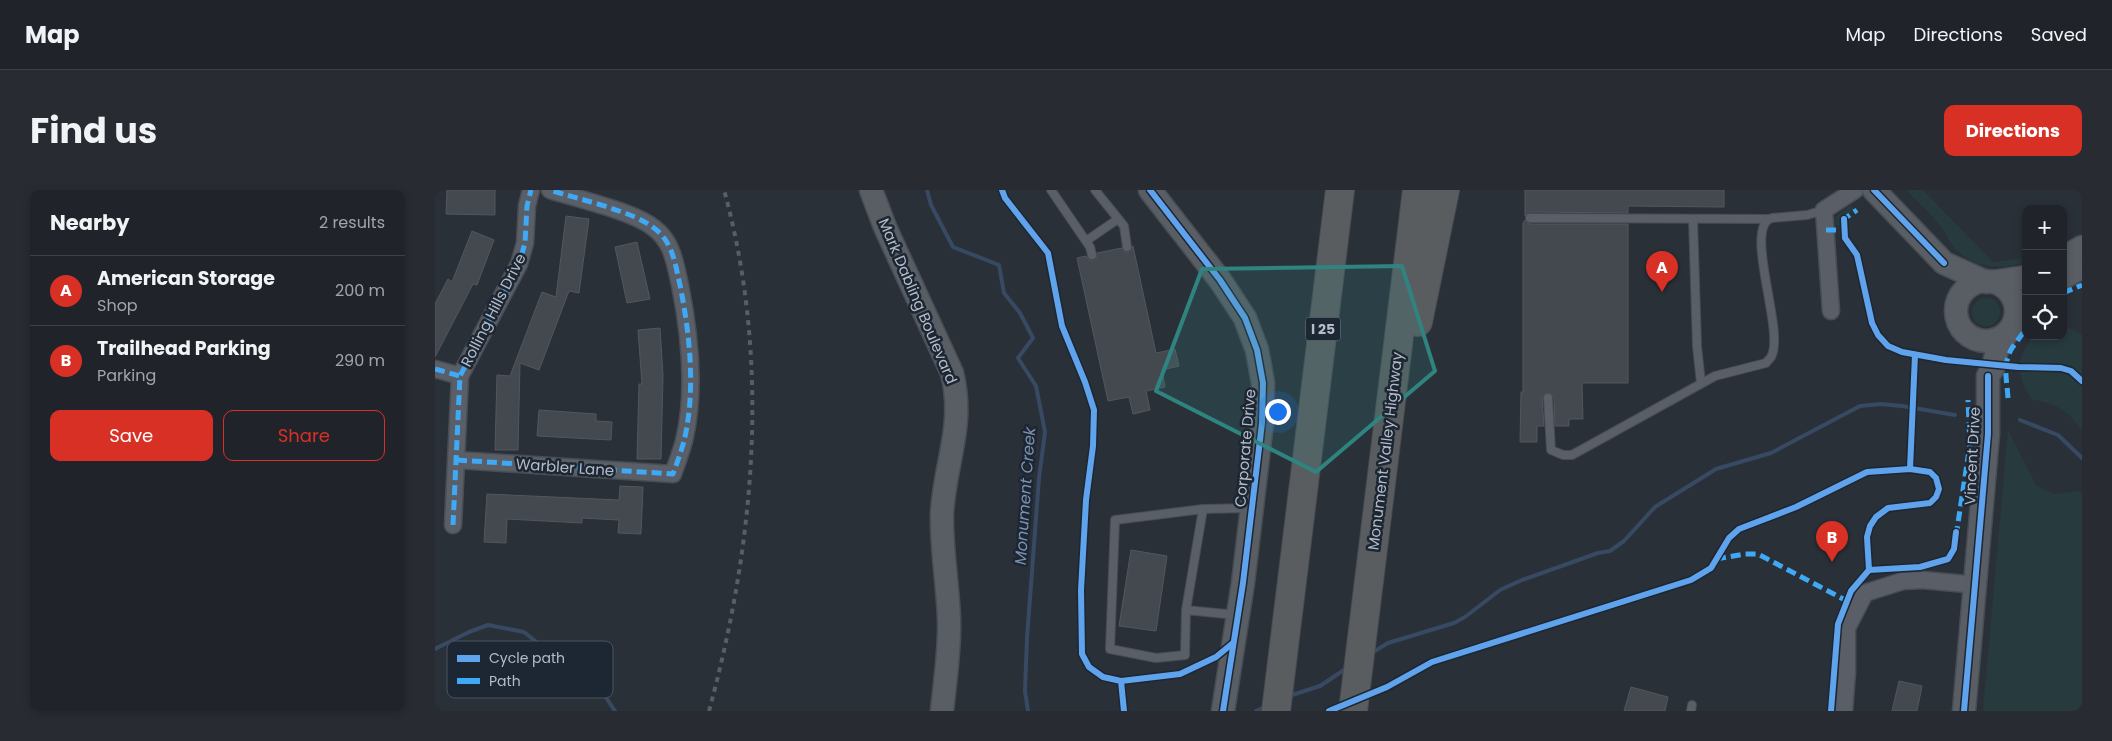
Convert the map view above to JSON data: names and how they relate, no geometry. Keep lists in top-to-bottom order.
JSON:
{
  "streets": {
    "highway": ["I 25", "Monument Valley Highway"],
    "street": [
      "Mark Dabling Boulevard",
      "Rolling Hills Drive",
      "Corporate Drive",
      "Vincent Drive",
      "Warbler Lane"
    ]
  },
  "crossings": [
    ["Rolling Hills Drive", "Warbler Lane"]
  ],
  "water": ["Monument Creek"],
  "legend": ["Cycle path", "Path"],
  "page": {
    "header": "Map",
    "nav": ["Map", "Directions", "Saved"],
    "title": "Find us",
    "buttons": [
      "Directions",
      ["Save", "Share"]
    ],
    "heading": ["Nearby", "2 results"],
    "map_buttons": ["+", "−"],
    "pins": ["A", "B"],
    "list": [
      {
        "mark": "A",
        "name": "American Storage",
        "note": "Shop",
        "value": "200 m"
      },
      {
        "mark": "B",
        "name": "Trailhead Parking",
        "note": "Parking",
        "value": "290 m"
      }
    ]
  }
}
